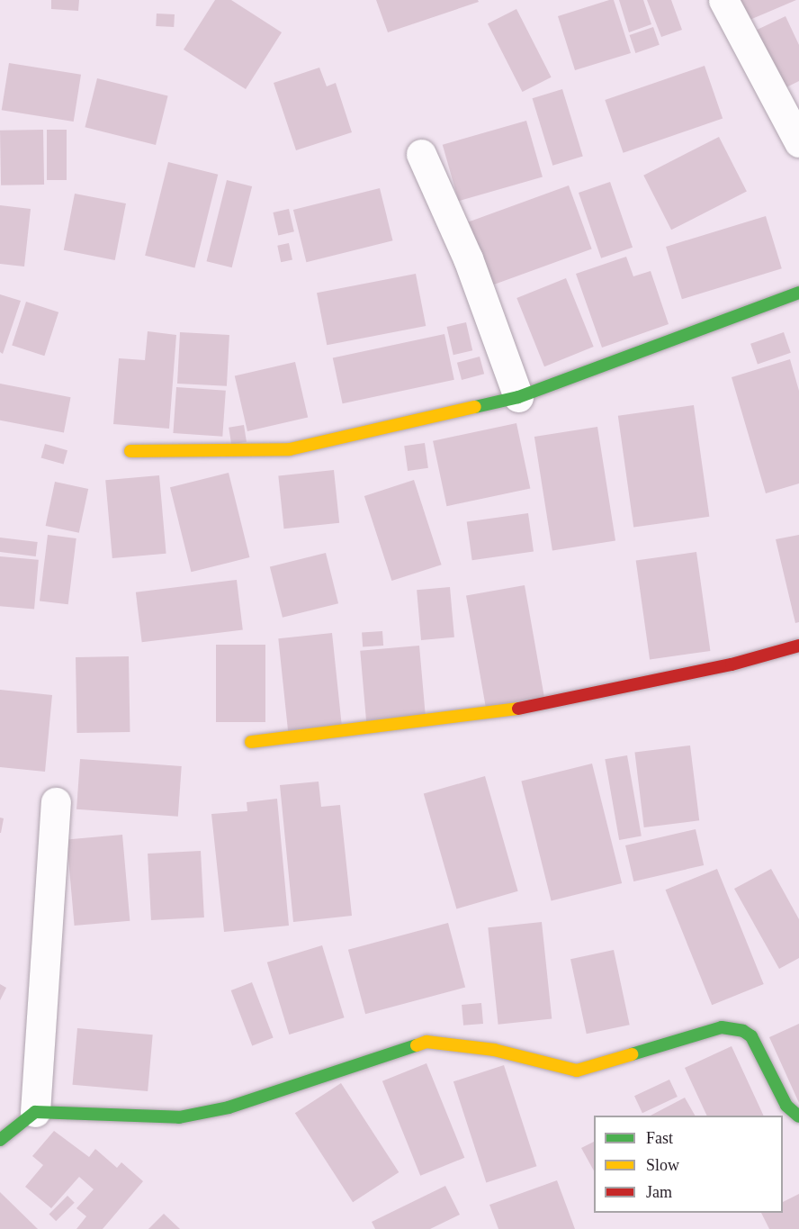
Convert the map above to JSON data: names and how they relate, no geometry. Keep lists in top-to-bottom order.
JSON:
{
  "legend": ["Fast", "Slow", "Jam"]
}
